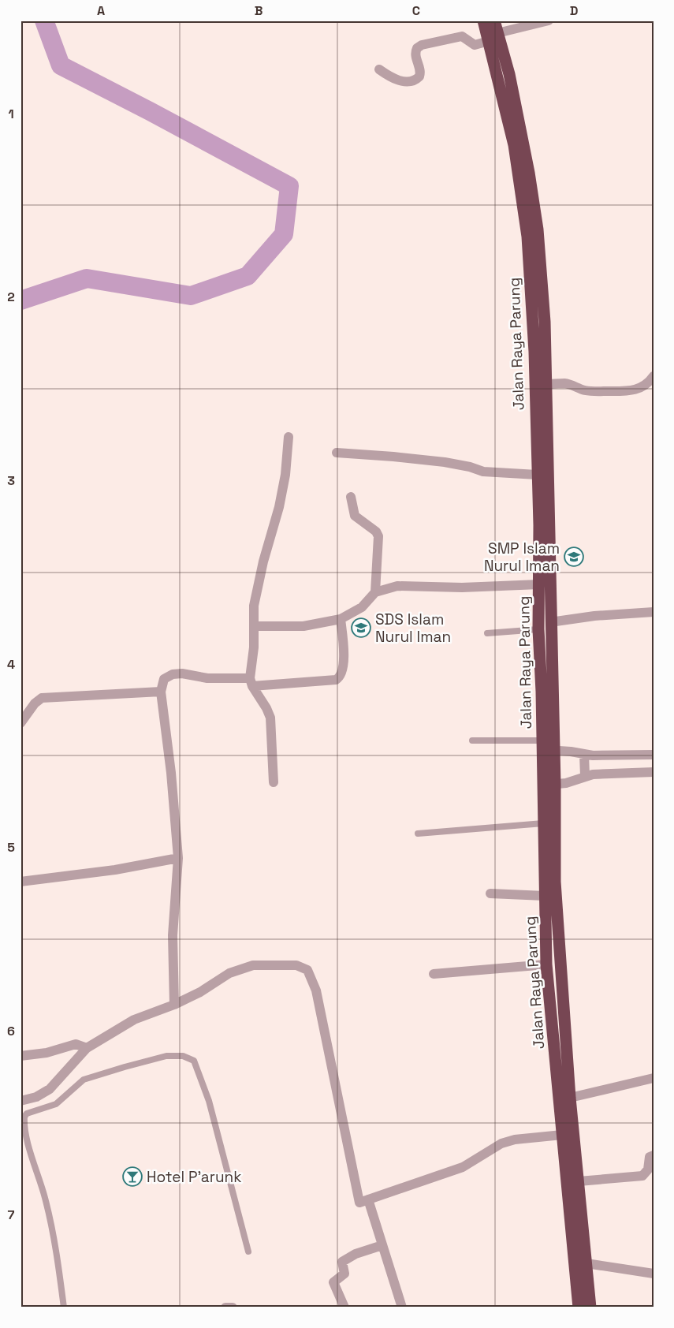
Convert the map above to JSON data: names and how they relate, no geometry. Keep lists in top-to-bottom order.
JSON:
{
  "streets": {
    "highway": ["Jalan Raya Parung"]
  },
  "places": {
    "school or university": ["SMP Islam Nurul Iman", "SDS Islam Nurul Iman"],
    "bar": ["Hotel P'arunk"]
  },
  "grid": {
    "columns": [
      "A",
      "B",
      "C",
      "D"
    ],
    "rows": [
      "1",
      "2",
      "3",
      "4",
      "5",
      "6",
      "7"
    ]
  }
}
